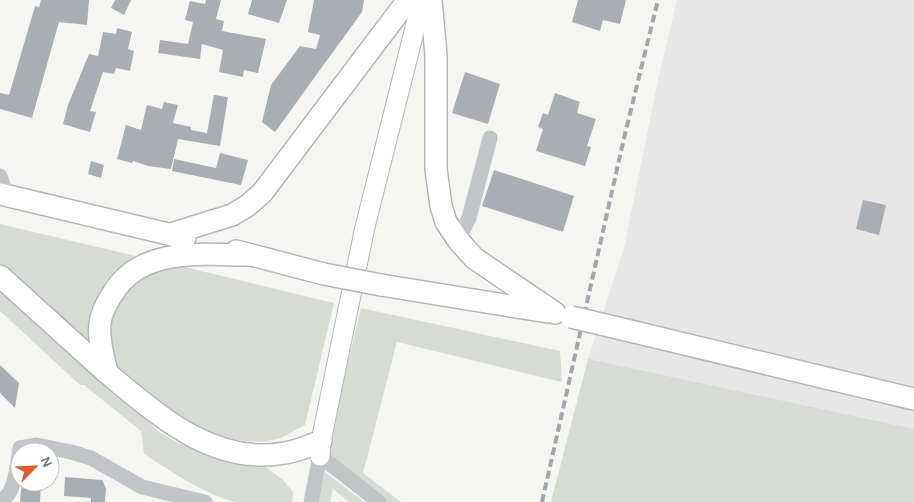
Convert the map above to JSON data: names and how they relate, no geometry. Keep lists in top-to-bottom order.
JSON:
{
  "north": "top right"
}
